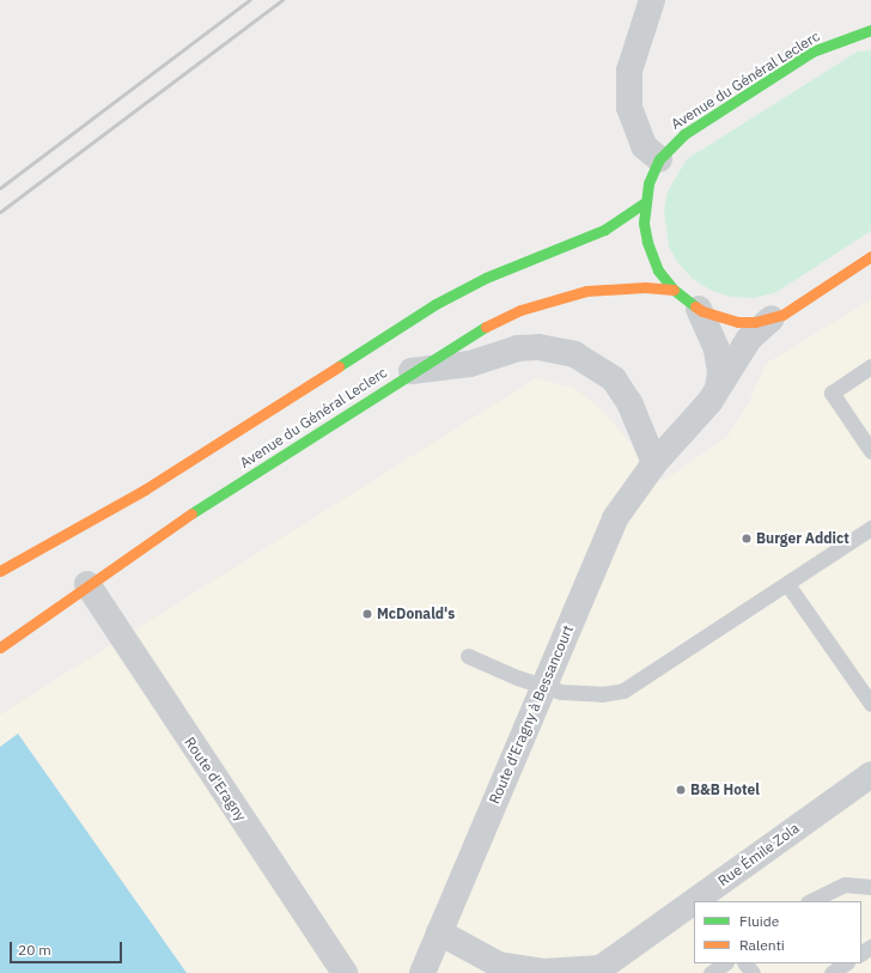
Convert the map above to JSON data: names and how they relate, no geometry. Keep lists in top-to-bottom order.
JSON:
{
  "streets": {
    "main road": ["Avenue du Général Leclerc"],
    "street": ["Route d'Eragny à Bessancourt", "Route d'Eragny", "Rue Émile Zola"]
  },
  "crossings": [
    ["Avenue du Général Leclerc", "Route d'Eragny à Bessancourt"],
    ["Avenue du Général Leclerc", "Route d'Eragny"]
  ],
  "places": ["Burger Addict", "McDonald's", "B&B Hotel"],
  "legend": ["Fluide", "Ralenti"],
  "scale_bar": "20 m"
}
